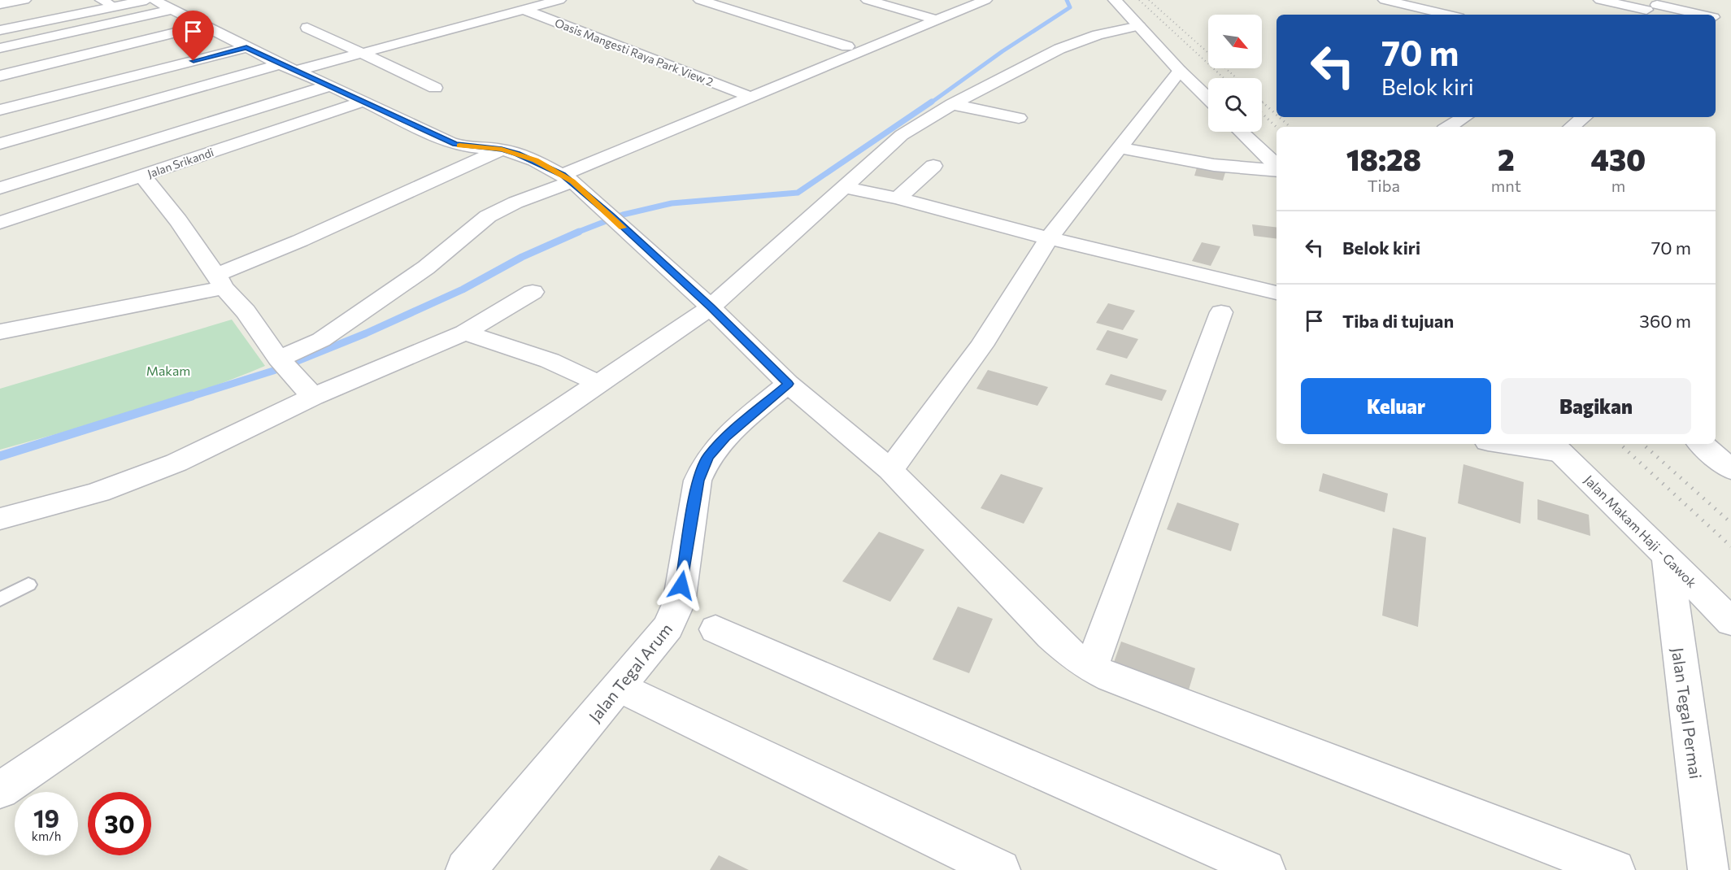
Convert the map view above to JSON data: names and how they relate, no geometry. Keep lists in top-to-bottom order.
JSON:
{
  "streets": {
    "street": [
      "Oasis Mangesti Raya Park View 2",
      "Jalan Srikandi",
      "Jalan Makam Haji - Gawok",
      "Jalan Tegal Arum",
      "Jalan Tegal Permai"
    ]
  },
  "crossings": [
    ["Jalan Makam Haji - Gawok", "Jalan Tegal Permai"]
  ],
  "parks": ["Makam"],
  "north": "bottom right",
  "page": {
    "turn": ["70 m", "Belok kiri"],
    "eta": [
      "18:28",
      "Tiba",
      "2",
      "mnt",
      "430",
      "m"
    ],
    "list": [
      {
        "name": "Belok kiri",
        "value": "70 m"
      },
      {
        "name": "Tiba di tujuan",
        "value": "360 m"
      }
    ],
    "buttons": ["Keluar", "Bagikan"],
    "speed": "19 km/h",
    "limit": "30"
  }
}
